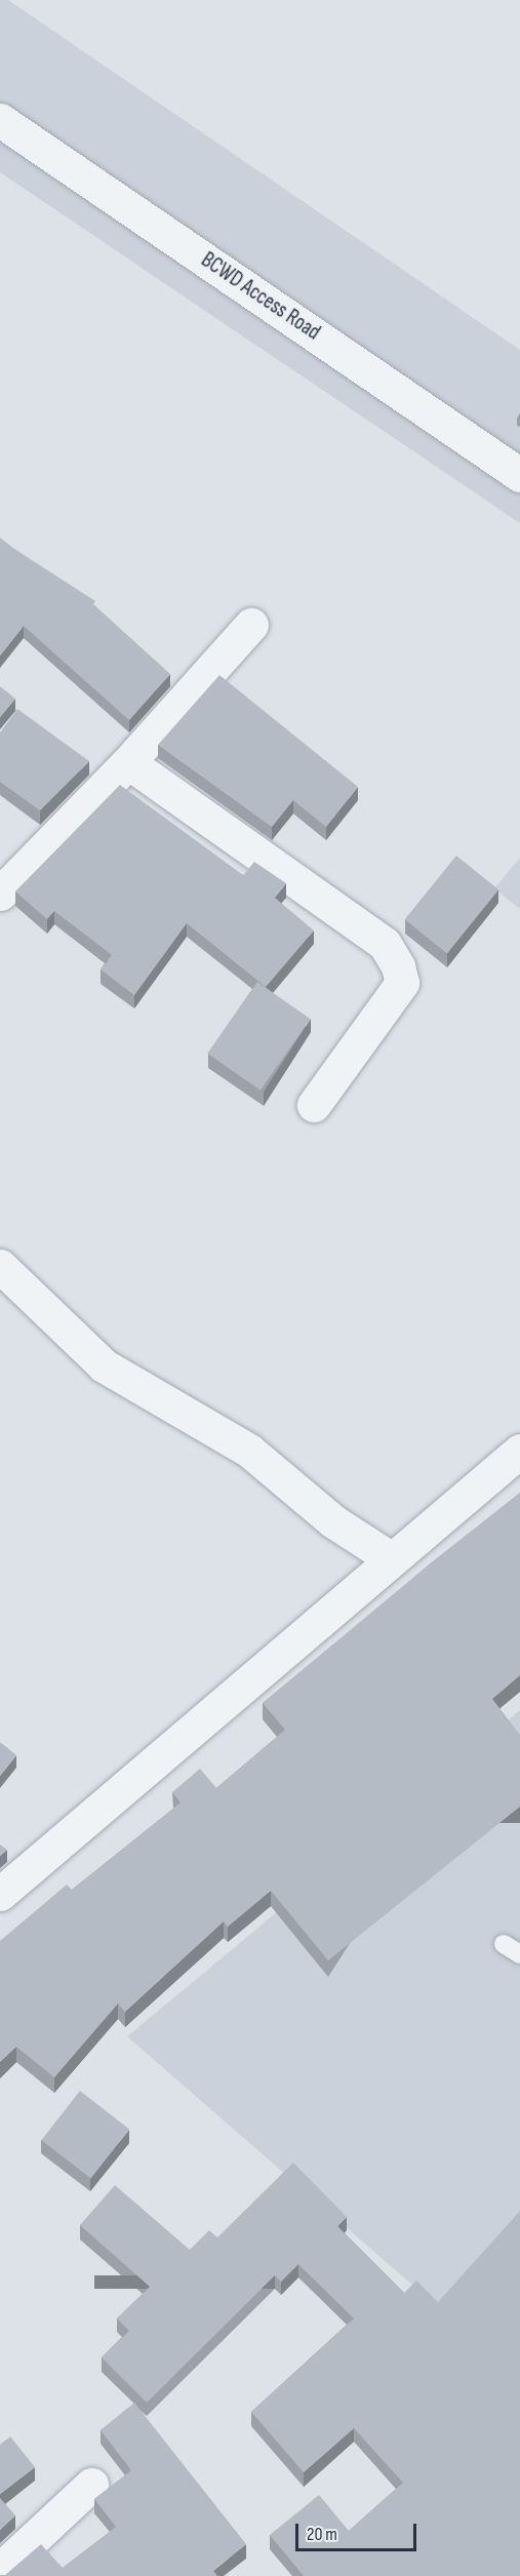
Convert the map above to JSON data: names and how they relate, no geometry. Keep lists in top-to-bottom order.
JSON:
{
  "streets": {
    "street": ["BCWD Access Road"]
  },
  "scale_bar": "20 m"
}
